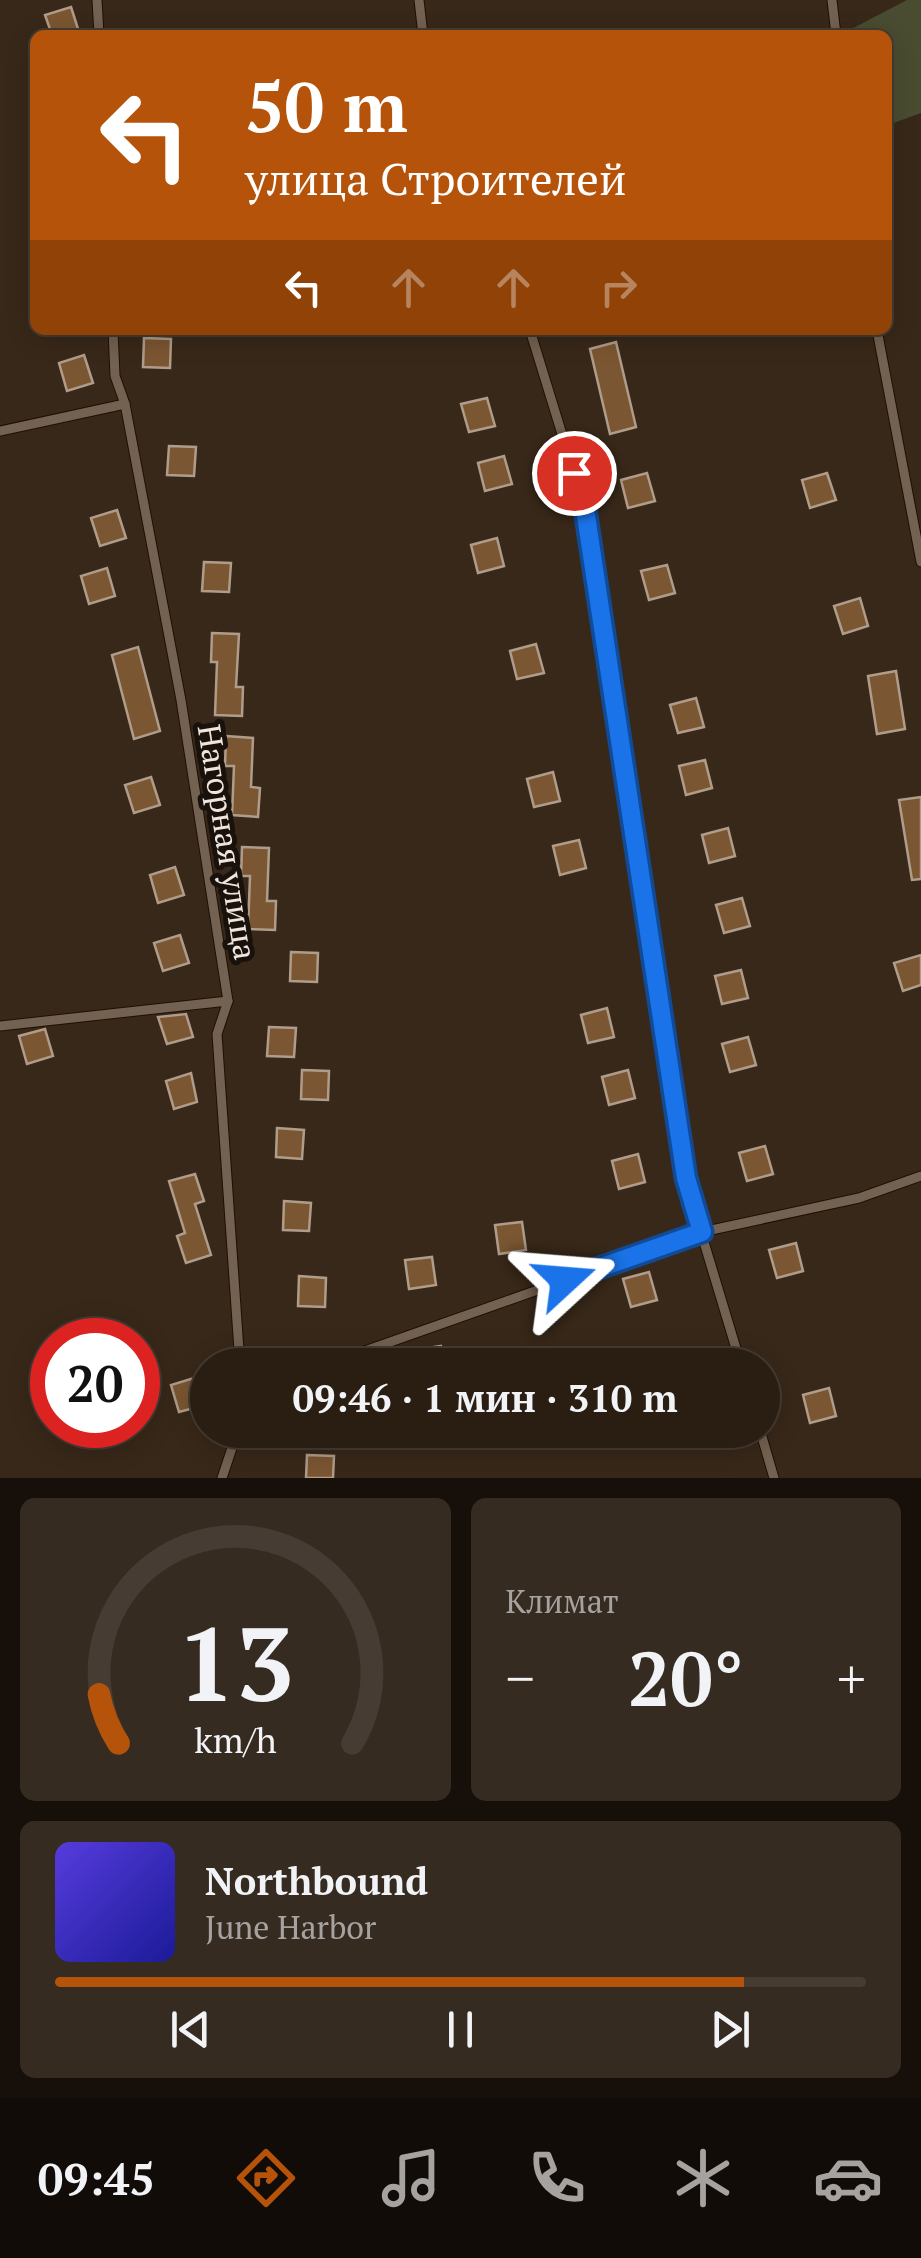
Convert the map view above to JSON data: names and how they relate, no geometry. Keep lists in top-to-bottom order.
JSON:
{
  "streets": {
    "lane": ["Нагорная улица"]
  },
  "page": {
    "turn": ["50 m", "улица Строителей"],
    "limit": "20",
    "trip": "09:46 · 1 мин · 310 m",
    "tile": "Климат",
    "heat": ["−", "20°", "+"],
    "song": ["Northbound", "June Harbor"],
    "tabs": "09:45",
    "gauge": ["13", "km/h"]
  }
}
